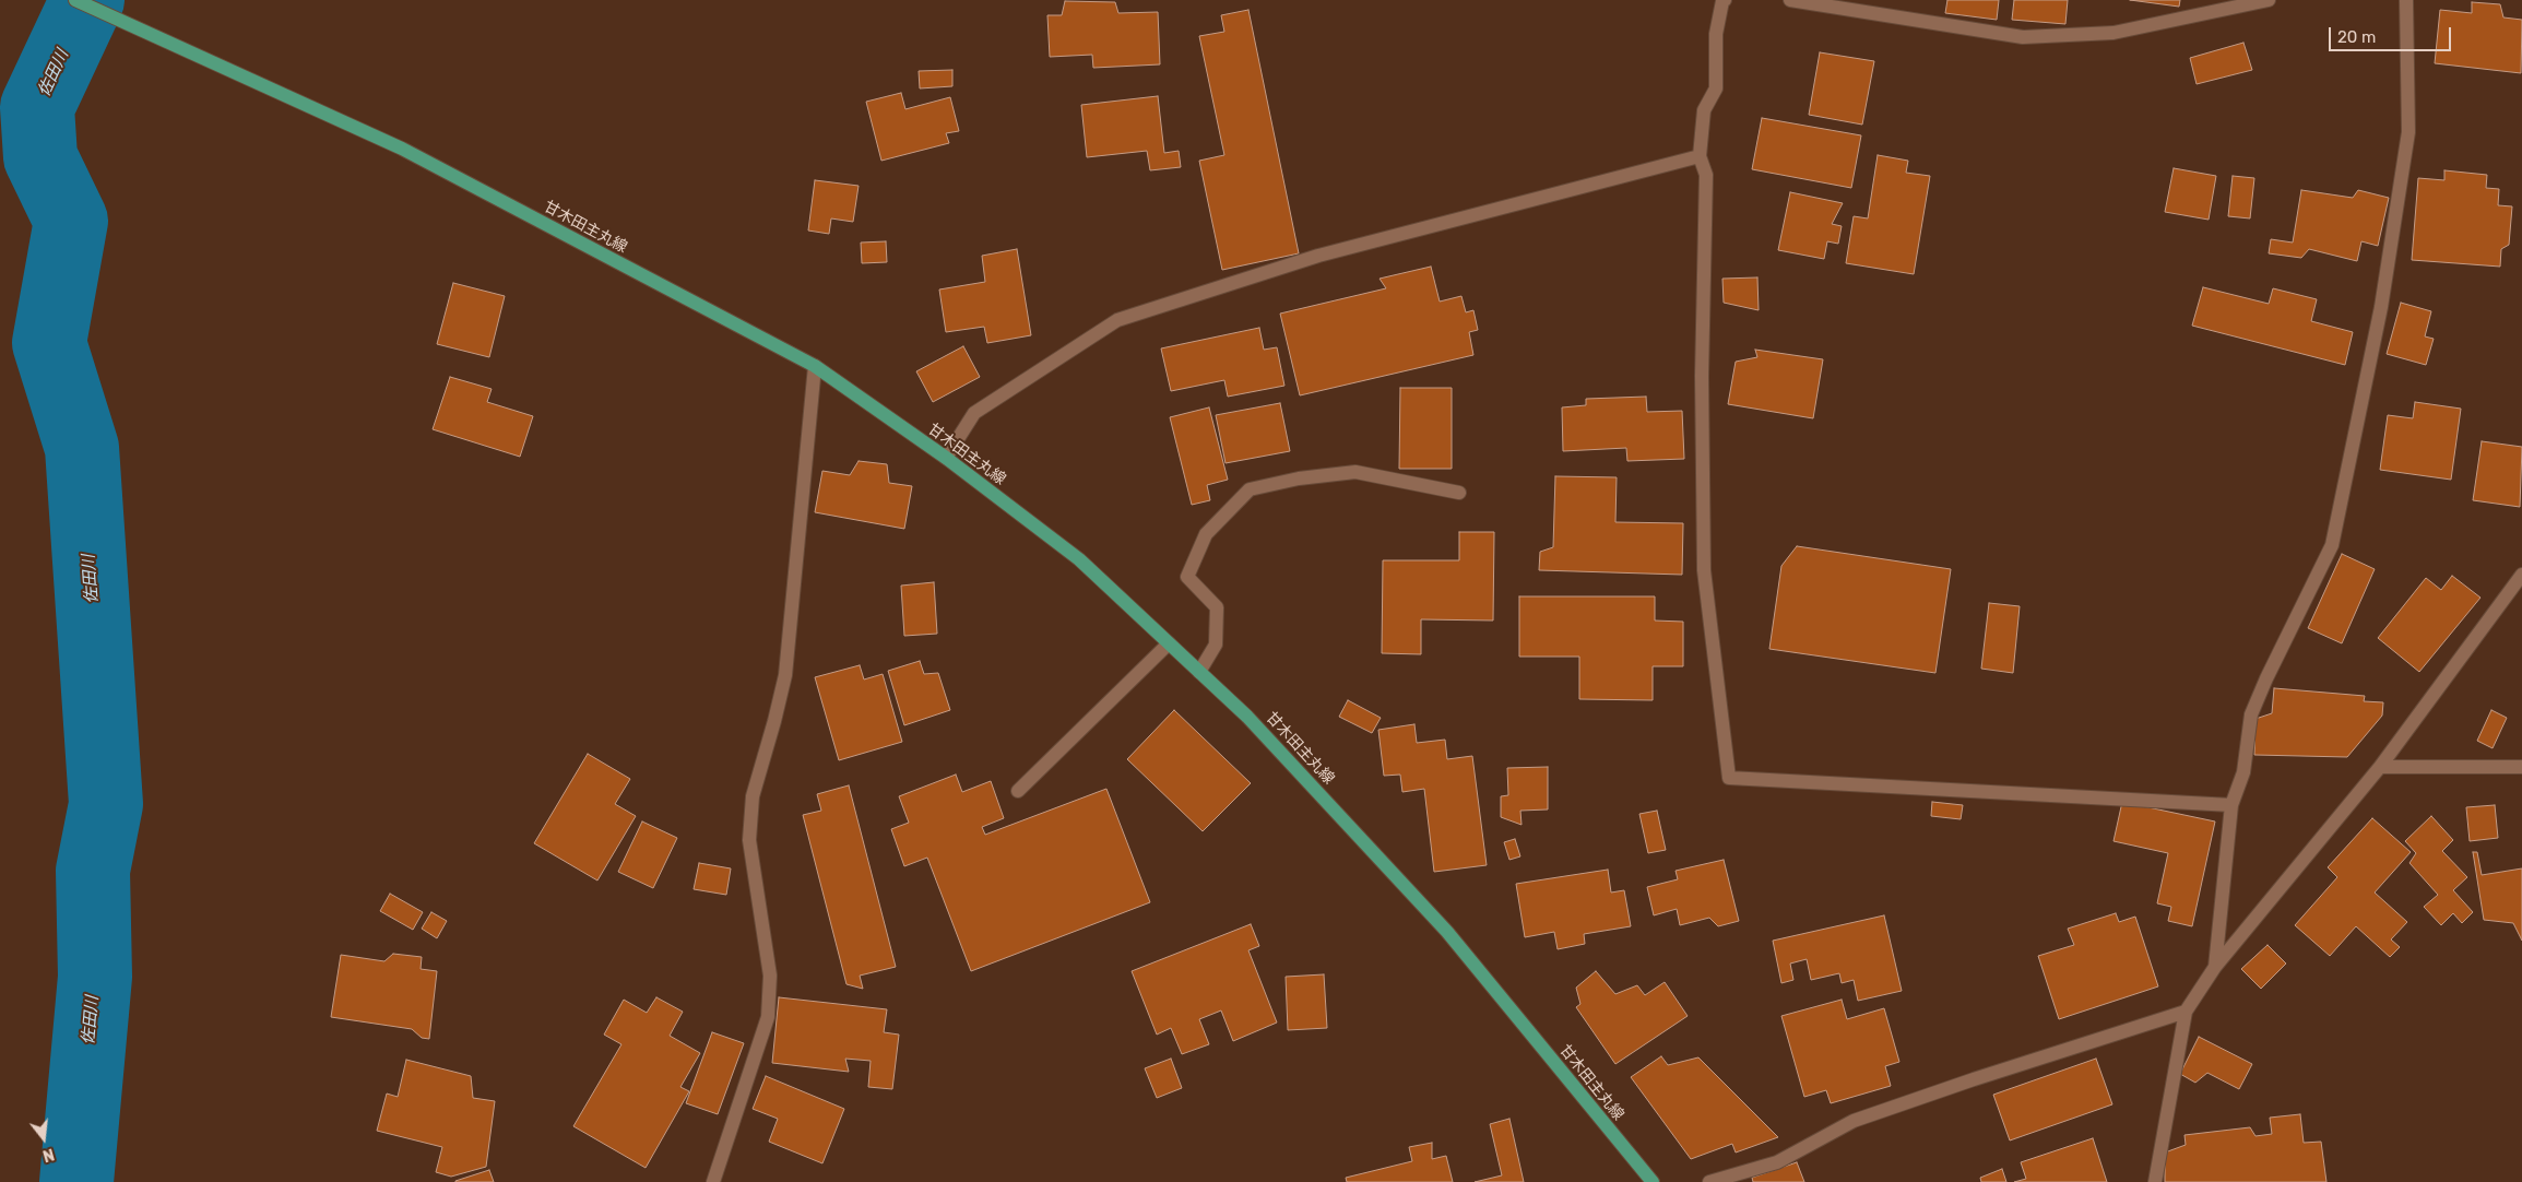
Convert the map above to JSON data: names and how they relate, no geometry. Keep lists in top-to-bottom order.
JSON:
{
  "streets": {
    "main road": ["甘木田主丸線"]
  },
  "water": ["佐田川"],
  "scale_bar": "20 m",
  "north": "bottom"
}
